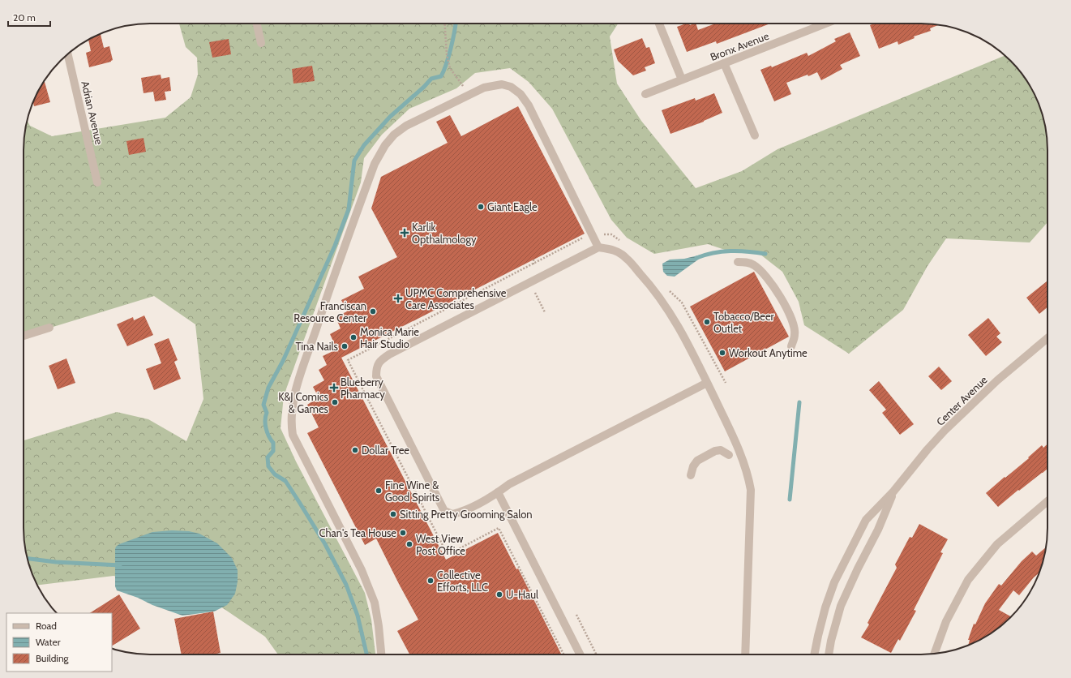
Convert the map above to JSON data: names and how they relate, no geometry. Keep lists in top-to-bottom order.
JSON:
{
  "streets": {
    "street": ["Bronx Avenue", "Adrian Avenue", "Center Avenue"]
  },
  "places": {
    "other": [
      "Giant Eagle",
      "Franciscan Resource Center",
      "Tobacco/Beer Outlet",
      "Monica Marie Hair Studio",
      "Tina Nails",
      "Workout Anytime",
      "K&J Comics & Games",
      "Dollar Tree",
      "Fine Wine & Good Spirits",
      "Sitting Pretty Grooming Salon",
      "Chan's Tea House",
      "West View Post Office",
      "Collective Efforts, LLC",
      "U-Haul"
    ],
    "health": ["Karlik Opthalmology", "UPMC Comprehensive Care Associates", "Blueberry Pharmacy"]
  },
  "legend": ["Road", "Water", "Building"],
  "scale_bar": "20 m"
}
